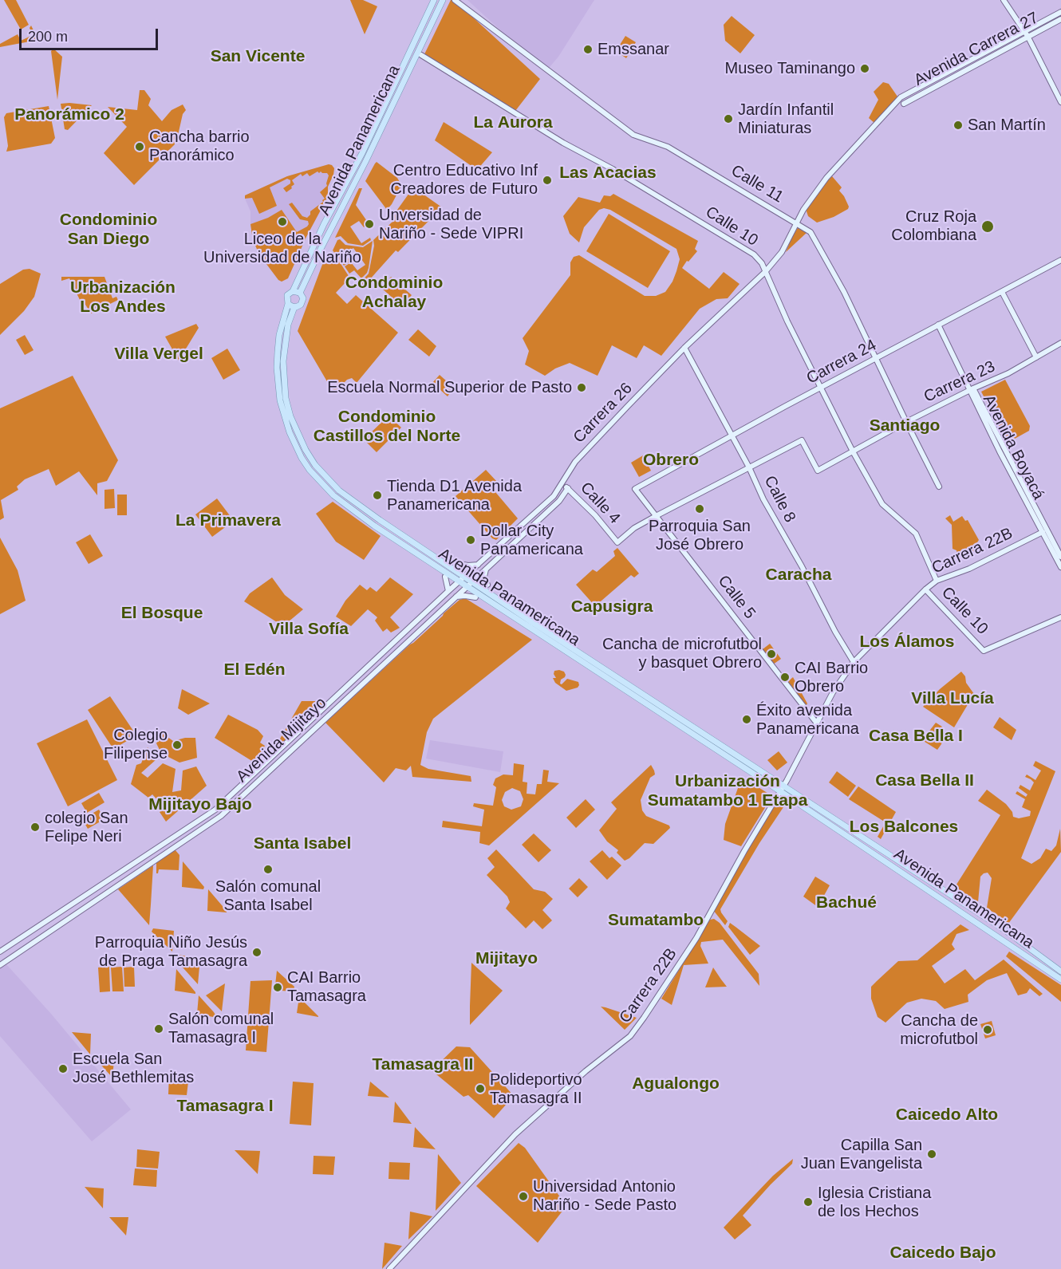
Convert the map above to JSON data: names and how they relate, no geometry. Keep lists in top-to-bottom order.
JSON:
{
  "streets": {
    "main road": ["Avenida Panamericana"],
    "street": [
      "Avenida Carrera 27",
      "Calle 11",
      "Calle 10",
      "Carrera 24",
      "Carrera 23",
      "Carrera 26",
      "Avenida Boyacá",
      "Calle 8",
      "Calle 4",
      "Carrera 22B",
      "Calle 5",
      "Avenida Mijitayo"
    ]
  },
  "crossings": [
    ["Avenida Carrera 27", "Calle 11"],
    ["Avenida Carrera 27", "Calle 10"],
    ["Avenida Carrera 27", "Carrera 26"],
    ["Avenida Panamericana", "Carrera 26"],
    ["Avenida Panamericana", "Carrera 22B"],
    ["Avenida Panamericana", "Avenida Mijitayo"],
    ["Calle 11", "Carrera 24"],
    ["Calle 11", "Carrera 23"],
    ["Calle 10", "Carrera 24"],
    ["Calle 10", "Carrera 23"],
    ["Calle 10", "Carrera 26"],
    ["Calle 10", "Carrera 22B"],
    ["Carrera 24", "Calle 8"],
    ["Carrera 24", "Calle 5"],
    ["Carrera 23", "Avenida Boyacá"],
    ["Carrera 23", "Calle 8"],
    ["Carrera 26", "Calle 8"],
    ["Carrera 26", "Calle 4"],
    ["Carrera 26", "Avenida Mijitayo"],
    ["Avenida Boyacá", "Carrera 22B"],
    ["Calle 8", "Carrera 22B"],
    ["Calle 4", "Calle 5"],
    ["Carrera 22B", "Calle 5"]
  ],
  "districts": [
    "San Vicente",
    "Panorámico 2",
    "La Aurora",
    "Las Acacias",
    "Condominio San Diego",
    "Condominio Achalay",
    "Urbanización Los Andes",
    "Villa Vergel",
    "Condominio Castillos del Norte",
    "Santiago",
    "Obrero",
    "La Primavera",
    "Caracha",
    "Capusigra",
    "El Bosque",
    "Villa Sofía",
    "Los Álamos",
    "El Edén",
    "Villa Lucía",
    "Casa Bella I",
    "Casa Bella II",
    "Urbanización Sumatambo 1 Etapa",
    "Mijitayo Bajo",
    "Los Balcones",
    "Santa Isabel",
    "Bachué",
    "Sumatambo",
    "Mijitayo",
    "Tamasagra II",
    "Agualongo",
    "Tamasagra I",
    "Caicedo Alto",
    "Caicedo Bajo"
  ],
  "places": [
    "Emssanar",
    "Museo Taminango",
    "Jardín Infantil Miniaturas",
    "San Martín",
    "Cancha barrio Panorámico",
    "Centro Educativo Inf Creadores de Futuro",
    "Liceo de la Universidad de Nariño",
    "Unversidad de Nariño - Sede VIPRI",
    "Cruz Roja Colombiana",
    "Escuela Normal Superior de Pasto",
    "Tienda D1 Avenida Panamericana",
    "Parroquia San José Obrero",
    "Dollar City Panamericana",
    "Cancha de microfutbol y basquet Obrero",
    "CAI Barrio Obrero",
    "Éxito avenida Panamericana",
    "Colegio Filipense",
    "colegio San Felipe Neri",
    "Salón comunal Santa Isabel",
    "Parroquia Niño Jesús de Praga Tamasagra",
    "CAI Barrio Tamasagra",
    "Salón comunal Tamasagra I",
    "Cancha de microfutbol",
    "Escuela San José Bethlemitas",
    "Polideportivo Tamasagra II",
    "Capilla San Juan Evangelista",
    "Universidad Antonio Nariño - Sede Pasto",
    "Iglesia Cristiana de los Hechos"
  ],
  "scale_bar": "200 m"
}
